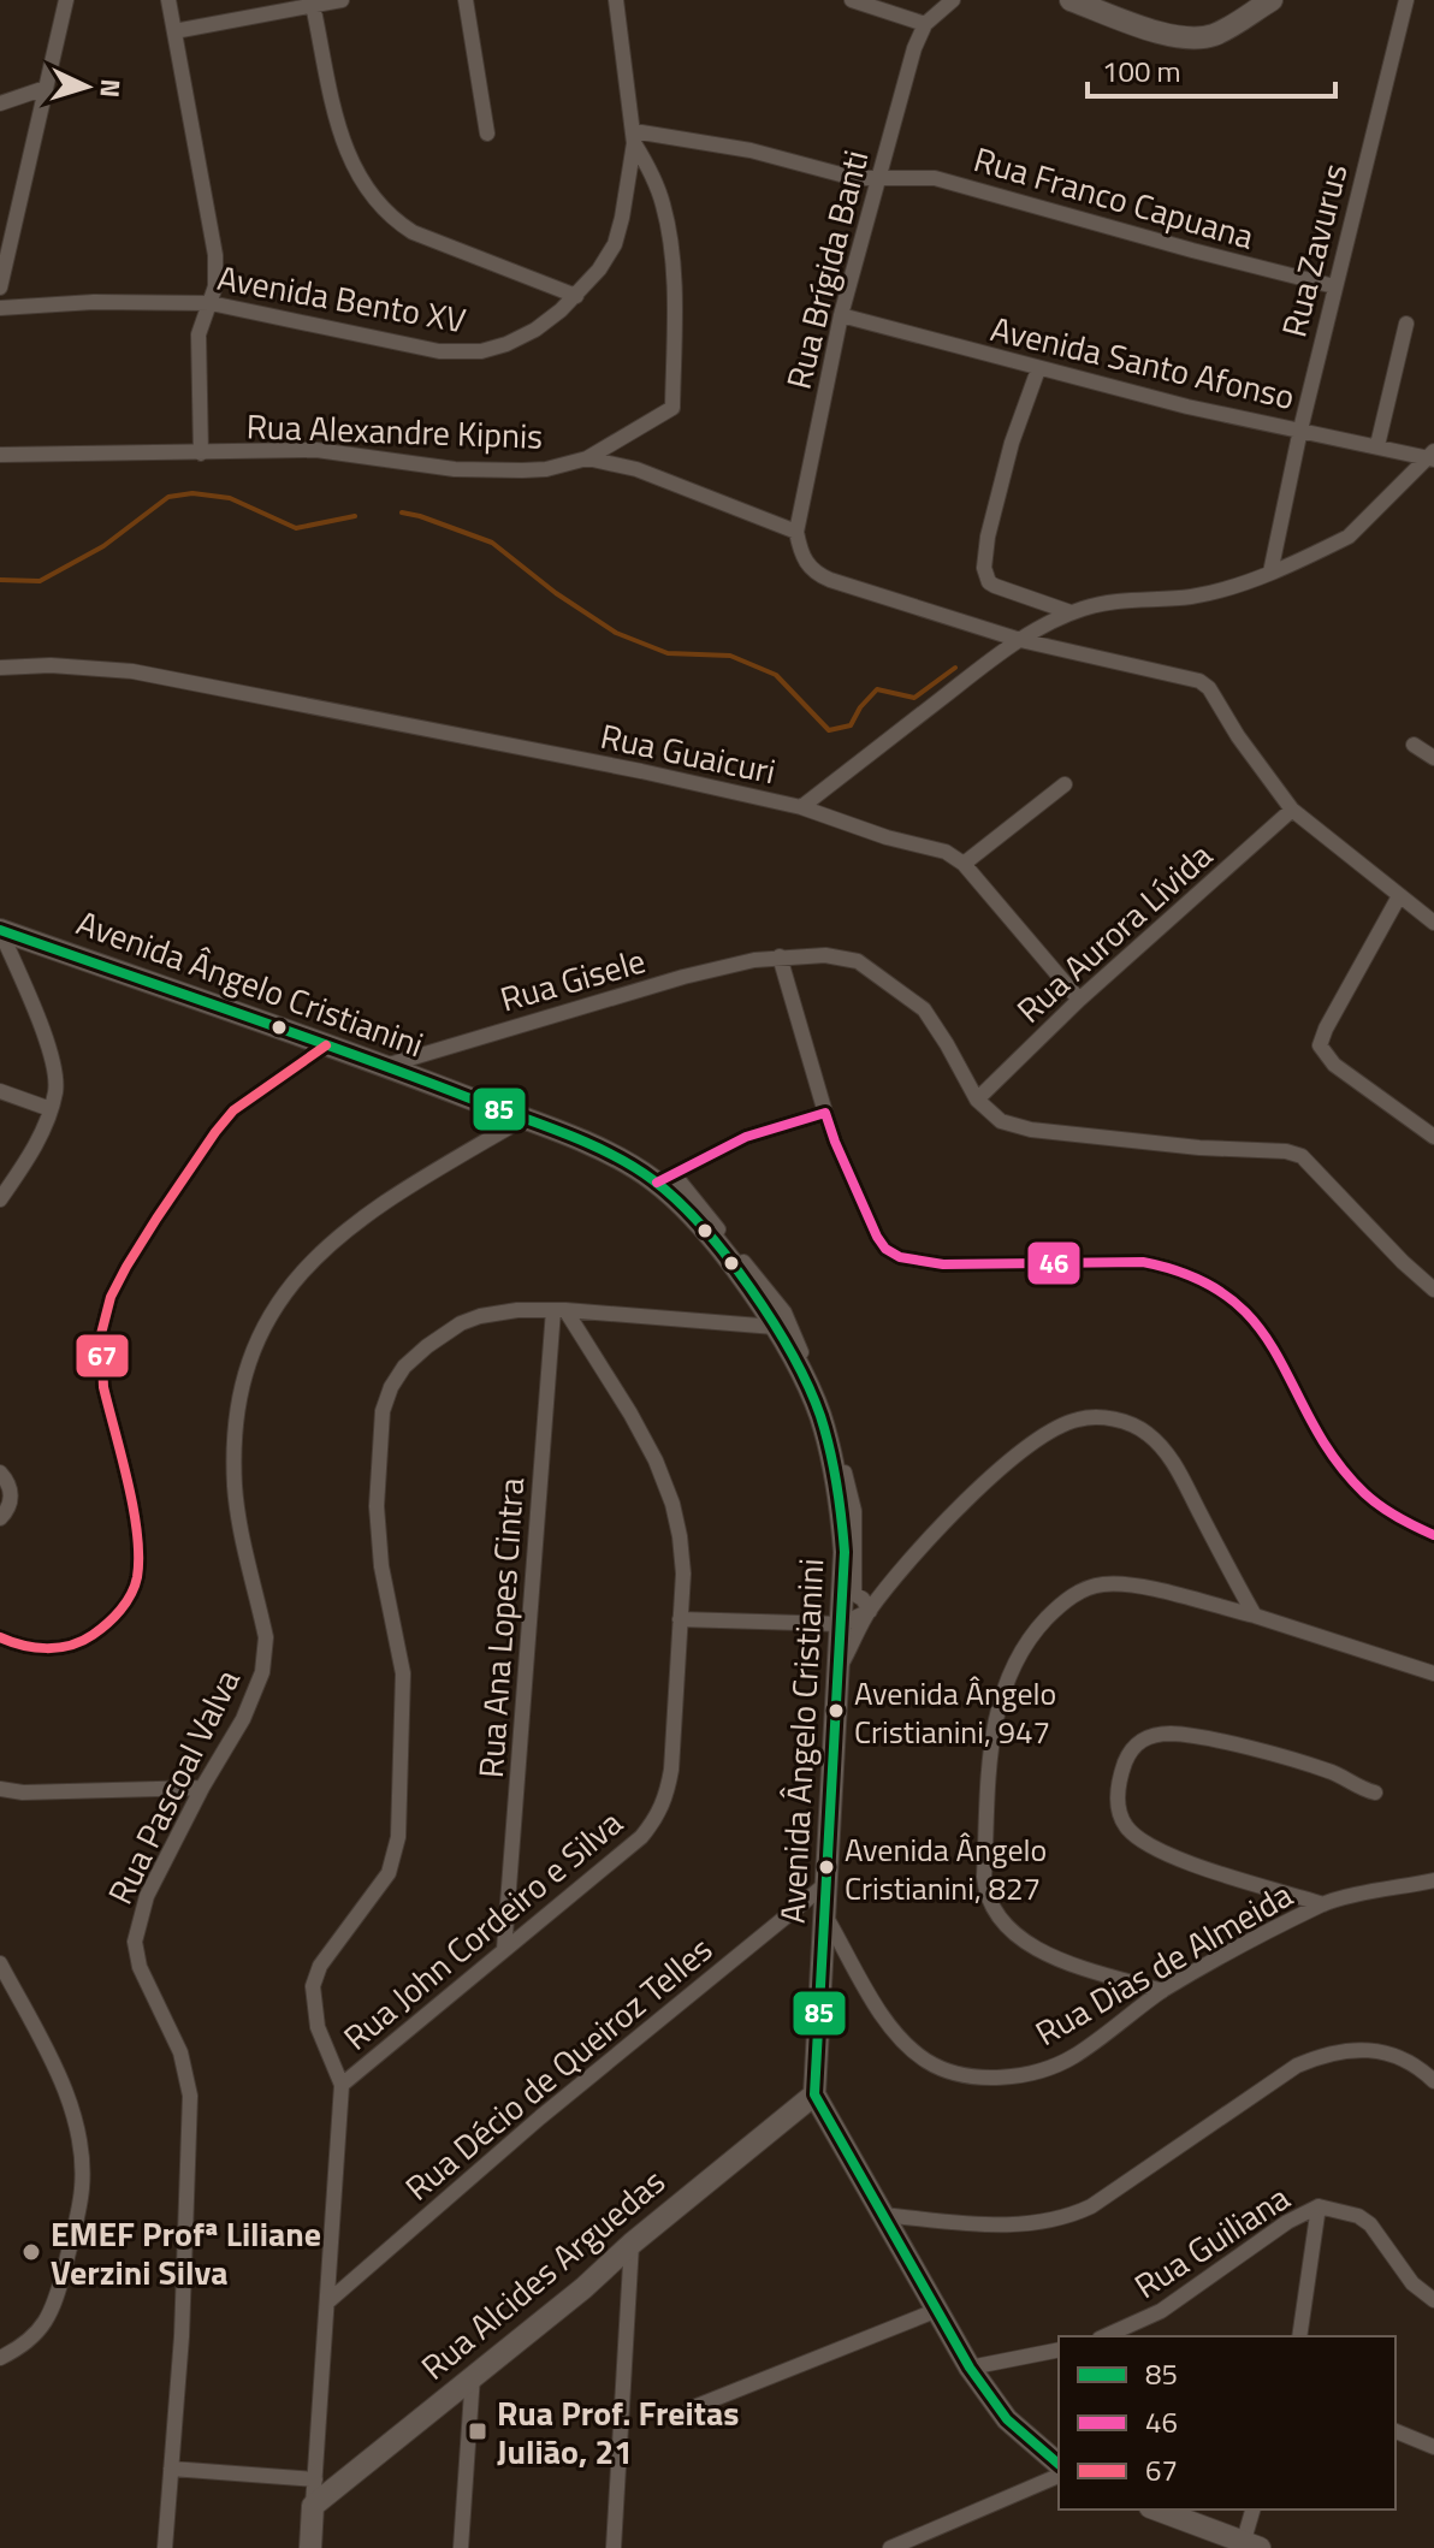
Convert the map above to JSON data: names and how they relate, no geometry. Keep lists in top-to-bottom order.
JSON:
{
  "streets": {
    "street": [
      "Rua Franco Capuana",
      "Rua Zavurus",
      "Rua Brígida Banti",
      "Avenida Bento XV",
      "Avenida Santo Afonso",
      "Rua Alexandre Kipnis",
      "Rua Guaicuri",
      "Rua Aurora Lívida",
      "Rua Gisele",
      "Avenida Ângelo Cristianini",
      "Rua Ana Lopes Cintra",
      "Rua Pascoal Valva",
      "Rua John Cordeiro e Silva",
      "Rua Dias de Almeida",
      "Rua Décio de Queiroz Telles",
      "Rua Guiliana",
      "Rua Alcides Arguedas"
    ]
  },
  "crossings": [
    ["Rua Franco Capuana", "Rua Zavurus"],
    ["Rua Franco Capuana", "Rua Brígida Banti"],
    ["Rua Franco Capuana", "Avenida Bento XV"],
    ["Rua Franco Capuana", "Rua Alexandre Kipnis"],
    ["Rua Zavurus", "Avenida Santo Afonso"],
    ["Rua Zavurus", "Rua Guaicuri"],
    ["Rua Brígida Banti", "Avenida Santo Afonso"],
    ["Avenida Bento XV", "Rua Alexandre Kipnis"],
    ["Avenida Santo Afonso", "Rua Guaicuri"],
    ["Rua Aurora Lívida", "Rua Gisele"],
    ["Rua Gisele", "Avenida Ângelo Cristianini"],
    ["Avenida Ângelo Cristianini", "Rua Pascoal Valva"],
    ["Avenida Ângelo Cristianini", "Rua Dias de Almeida"],
    ["Avenida Ângelo Cristianini", "Rua Décio de Queiroz Telles"],
    ["Avenida Ângelo Cristianini", "Rua Alcides Arguedas"],
    ["Rua Ana Lopes Cintra", "Rua John Cordeiro e Silva"],
    ["Rua John Cordeiro e Silva", "Rua Décio de Queiroz Telles"],
    ["Rua John Cordeiro e Silva", "Rua Alcides Arguedas"]
  ],
  "places": {
    "other": ["Avenida Ângelo Cristianini, 947", "Avenida Ângelo Cristianini, 827", "EMEF Profª Liliane Verzini Silva"],
    "transit": ["Rua Prof. Freitas Julião, 21"]
  },
  "lines": ["transit line 85", "transit line 67", "transit line 46"],
  "legend": ["85", "46", "67"],
  "scale_bar": "100 m",
  "north": "right"
}
